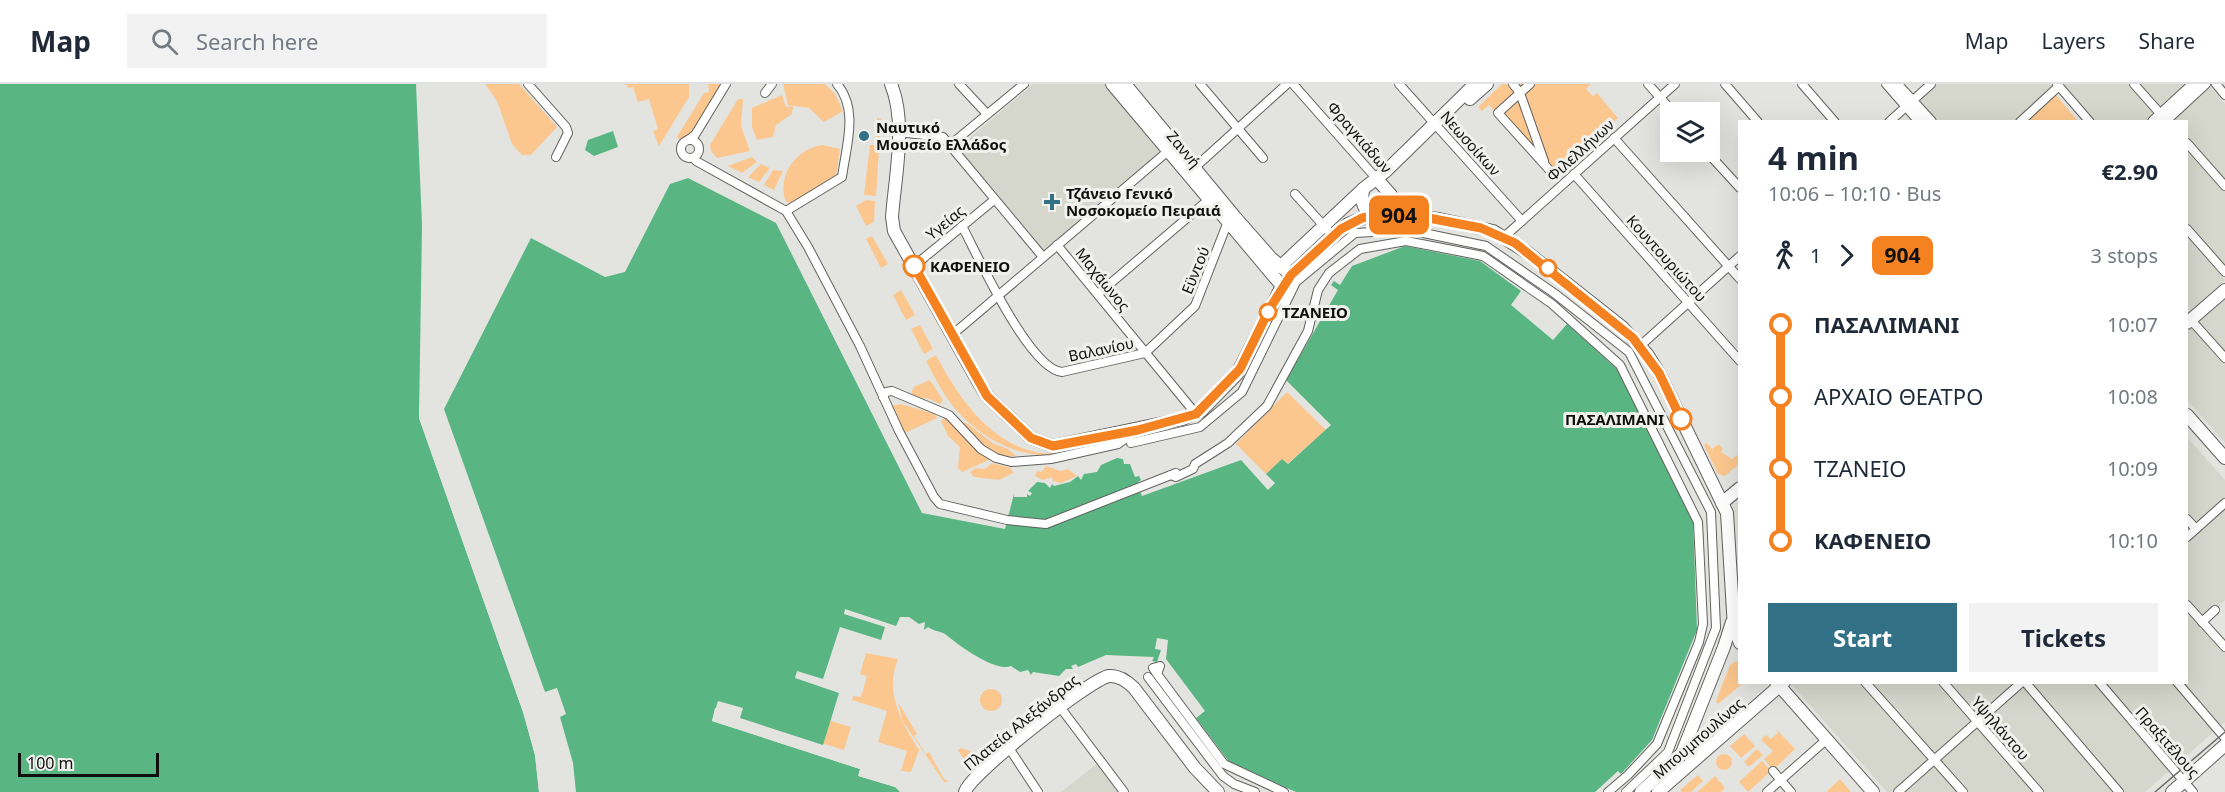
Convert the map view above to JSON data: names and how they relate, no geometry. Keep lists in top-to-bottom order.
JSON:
{
  "streets": {
    "main road": [
      "Φραγκιάδων",
      "Ζαννή",
      "Πλατεία Αλεξάνδρας",
      "Μπουμπουλίνας"
    ],
    "street": [
      "Νεωσοίκων",
      "Φιλελλήνων",
      "Υγείας",
      "Κουντουριώτου",
      "Εϋντού",
      "Μαχάωνος",
      "Βαλανίου",
      "Υψηλάντου",
      "Πραξιτέλους"
    ]
  },
  "crossings": [
    ["Νεωσοίκων", "Φιλελλήνων"],
    ["Ζαννή", "Εϋντού"],
    ["Φιλελλήνων", "Κουντουριώτου"],
    ["Υγείας", "Βαλανίου"],
    ["Εϋντού", "Μαχάωνος"],
    ["Εϋντού", "Βαλανίου"],
    ["Μαχάωνος", "Βαλανίου"]
  ],
  "places": {
    "other": [
      "Ναυτικό Μουσείο Ελλάδος",
      "ΚΑΦΕΝΕΙΟ",
      "ΤΖΑΝΕΙΟ",
      "ΠΑΣΑΛΙΜΑΝΙ"
    ],
    "health": ["Τζάνειο Γενικό Νοσοκομείο Πειραιά"]
  },
  "lines": ["bus line 904"],
  "scale_bar": "100 m",
  "page": {
    "header": "Map",
    "search": "Search here",
    "nav": ["Map", "Layers", "Share"],
    "on_map": "904",
    "heading": ["4 min", "10:06 – 10:10 · Bus", "€2.90"],
    "legs": ["1", "904", "3 stops"],
    "list": [
      {
        "name": "ΠΑΣΑΛΙΜΑΝΙ",
        "value": "10:07"
      },
      {
        "name": "ΑΡΧΑΙΟ ΘΕΑΤΡΟ",
        "value": "10:08"
      },
      {
        "name": "ΤΖΑΝΕΙΟ",
        "value": "10:09"
      },
      {
        "name": "ΚΑΦΕΝΕΙΟ",
        "value": "10:10"
      }
    ],
    "buttons": ["Start", "Tickets"],
    "scale": "100 m"
  }
}
